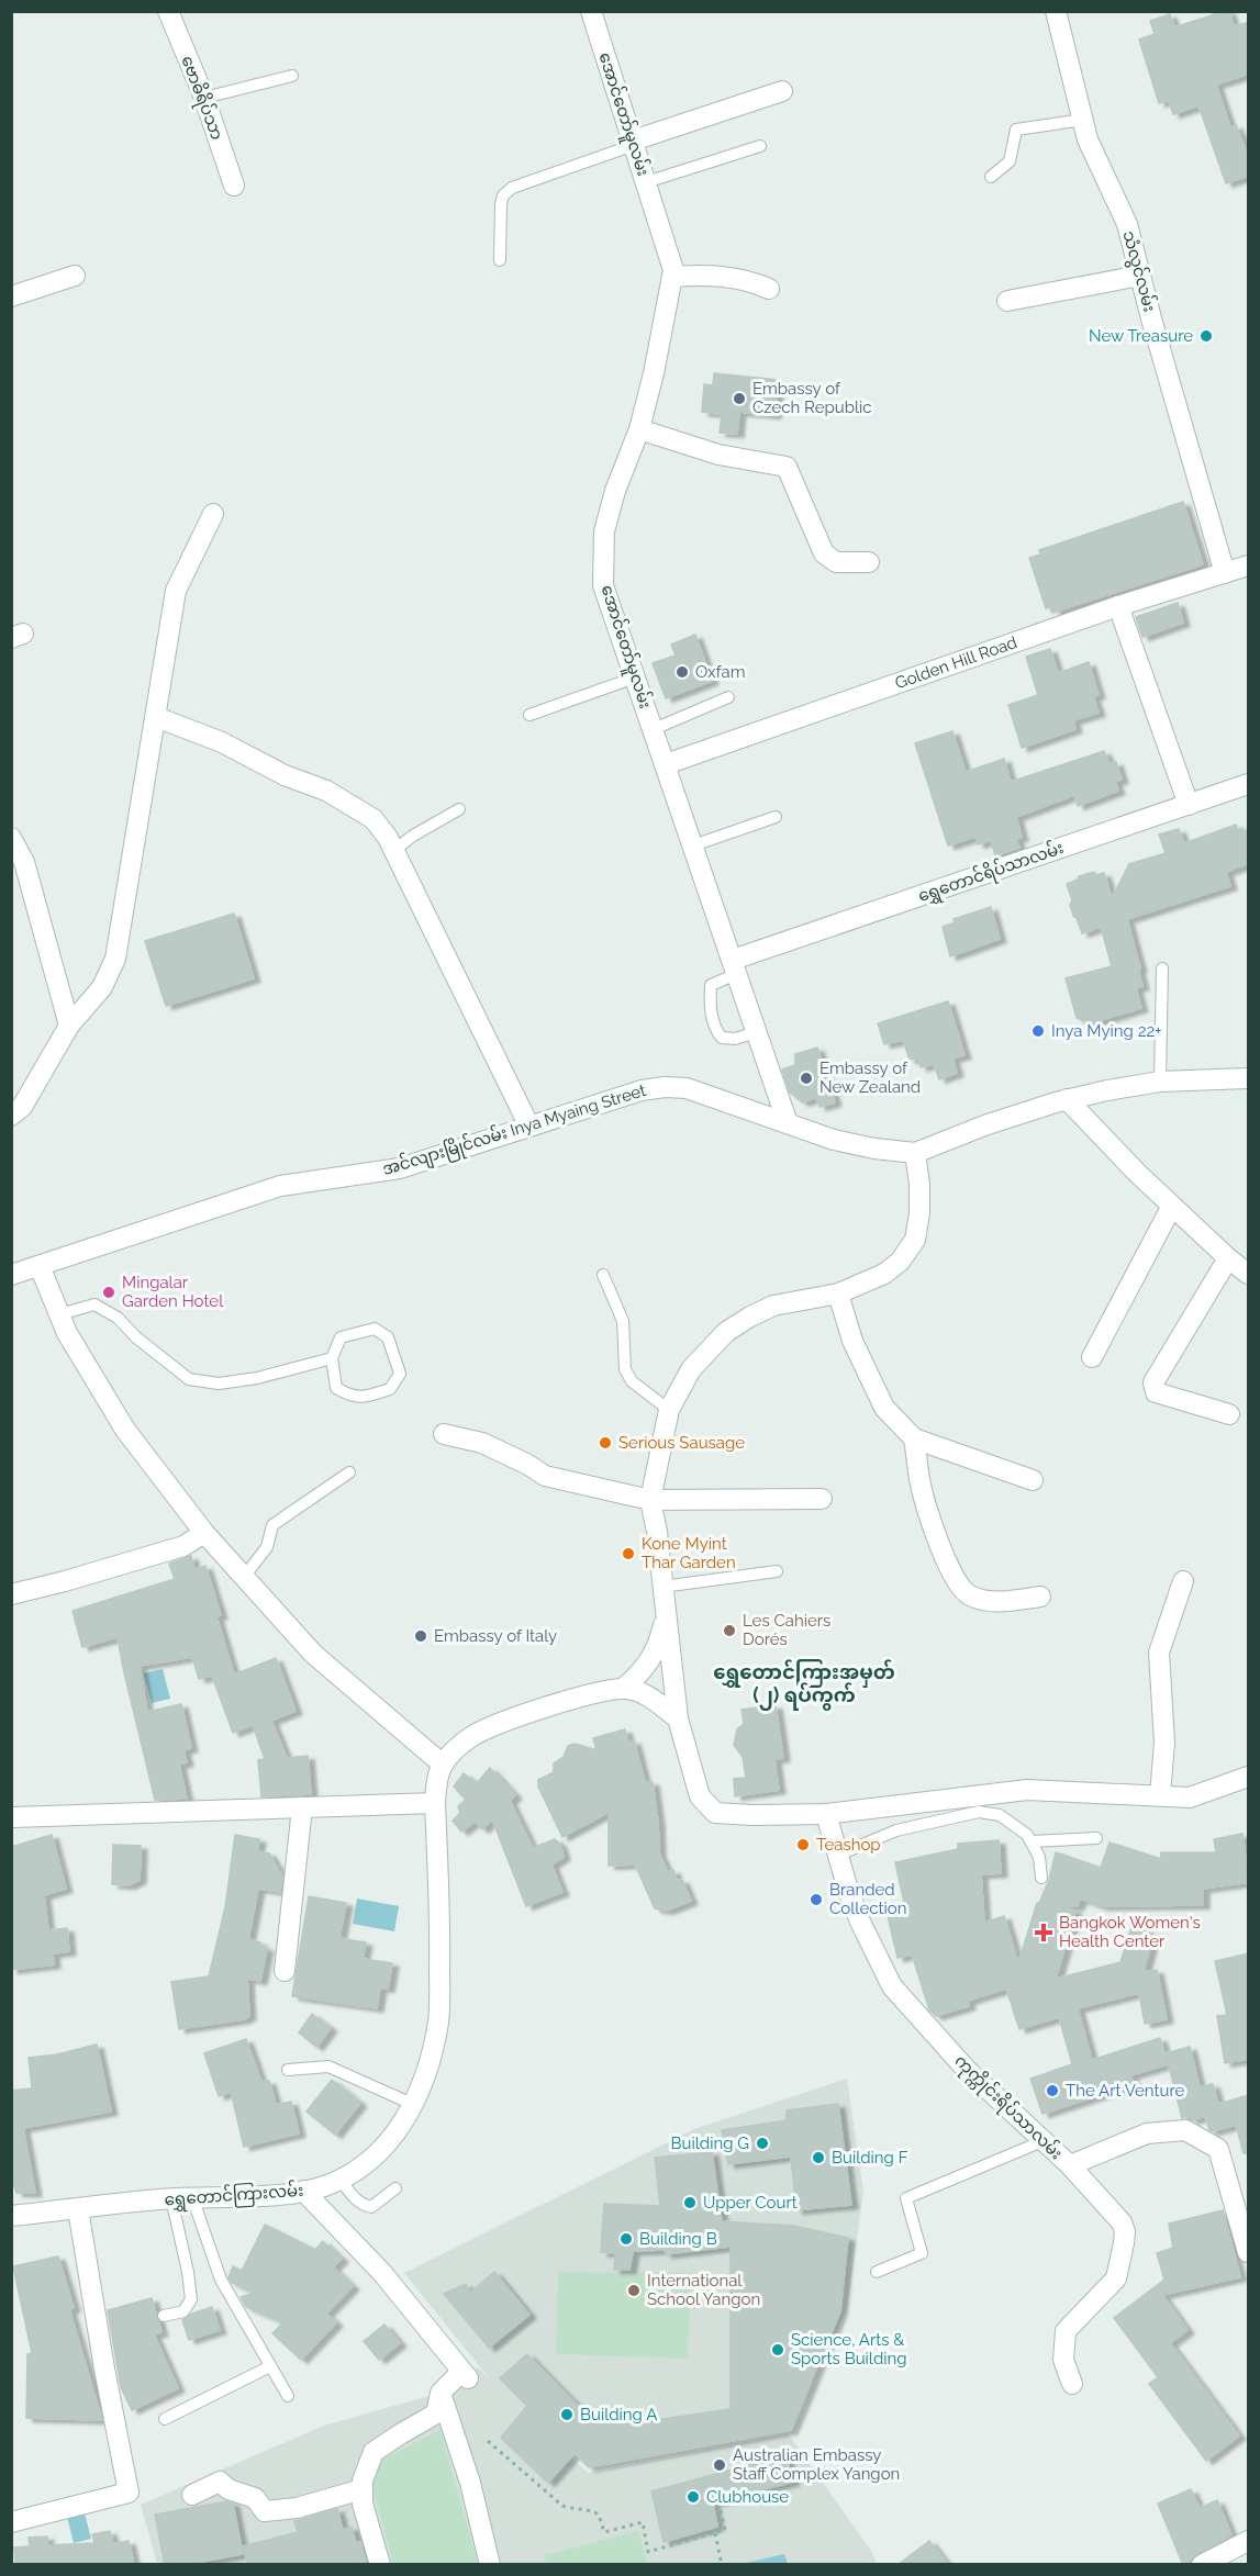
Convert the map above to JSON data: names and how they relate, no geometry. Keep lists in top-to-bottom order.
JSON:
{
  "streets": {
    "street": [
      "ဗောဓိရိပ်သာ",
      "အောင်တော်မူလမ်း",
      "သံလွင်လမ်း",
      "Golden Hill Road",
      "ရွှေတောင်ရိပ်သာလမ်း",
      "အင်လျားမြိုင်လမ်း Inya Myaing Street",
      "ကုက္ကိုင်းရိပ်သာလမ်း",
      "ရွှေတောင်ကြားလမ်း"
    ]
  },
  "crossings": [
    ["အောင်တော်မူလမ်း", "Golden Hill Road"],
    ["အောင်တော်မူလမ်း", "ရွှေတောင်ရိပ်သာလမ်း"],
    ["အောင်တော်မူလမ်း", "အင်လျားမြိုင်လမ်း Inya Myaing Street"],
    ["သံလွင်လမ်း", "Golden Hill Road"]
  ],
  "districts": ["ရွှေတောင်ကြားအမှတ် (၂) ရပ်ကွက်"],
  "places": {
    "other": [
      "New Treasure",
      "Embassy of Czech Republic",
      "Oxfam",
      "Inya Mying 22+",
      "Embassy of New Zealand",
      "Mingalar Garden Hotel",
      "Serious Sausage",
      "Kone Myint Thar Garden",
      "Les Cahiers Dorés",
      "Embassy of Italy",
      "Teashop",
      "Branded Collection",
      "The Art Venture",
      "Building G",
      "Building F",
      "Upper Court",
      "Building B",
      "International School Yangon",
      "Science, Arts & Sports Building",
      "Building A",
      "Australian Embassy Staff Complex Yangon",
      "Clubhouse"
    ],
    "health": ["Bangkok Women's Health Center"]
  }
}
